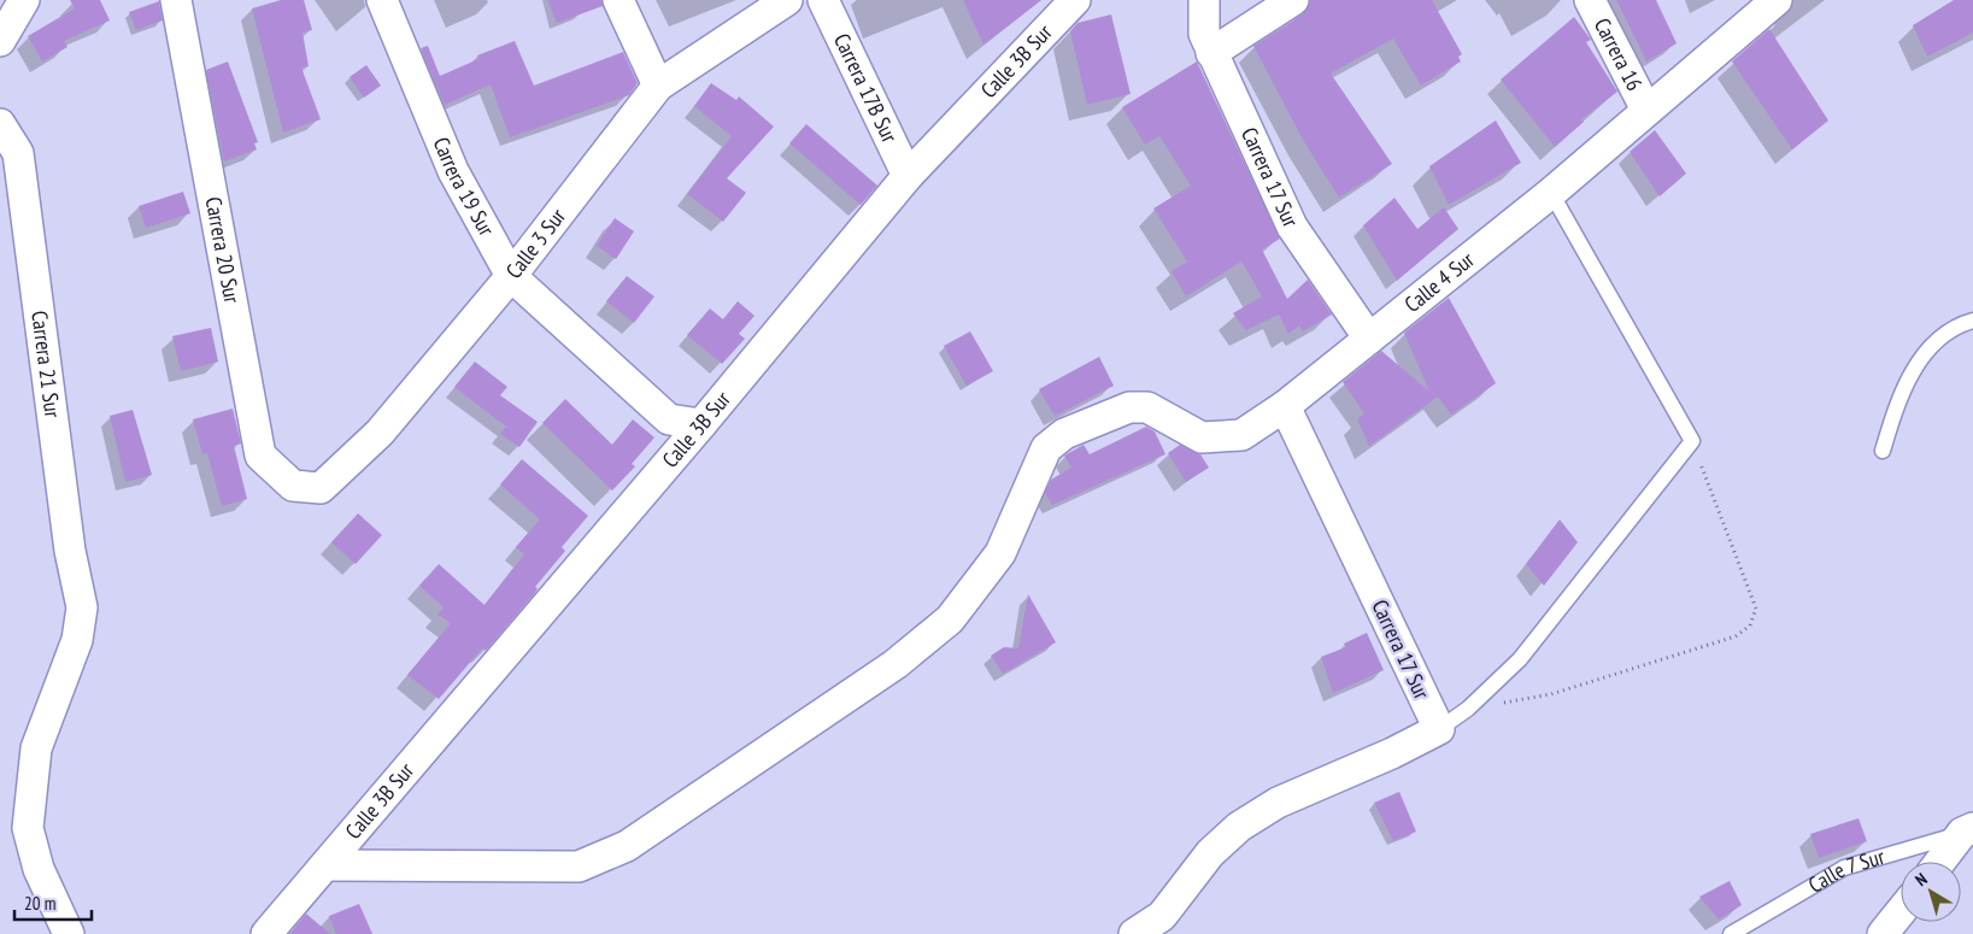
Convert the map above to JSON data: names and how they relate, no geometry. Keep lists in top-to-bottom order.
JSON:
{
  "streets": {
    "street": [
      "Carrera 16",
      "Calle 3B Sur",
      "Carrera 17B Sur",
      "Carrera 17 Sur",
      "Carrera 19 Sur",
      "Calle 3 Sur",
      "Carrera 20 Sur",
      "Calle 4 Sur",
      "Carrera 21 Sur"
    ],
    "lane": ["Calle 7 Sur"]
  },
  "crossings": [
    ["Carrera 16", "Calle 4 Sur"],
    ["Calle 3B Sur", "Carrera 17B Sur"],
    ["Calle 3B Sur", "Carrera 19 Sur"],
    ["Calle 3B Sur", "Calle 4 Sur"],
    ["Carrera 17 Sur", "Calle 4 Sur"],
    ["Carrera 19 Sur", "Calle 3 Sur"],
    ["Calle 3 Sur", "Carrera 20 Sur"]
  ],
  "scale_bar": "20 m",
  "north": "top left"
}
